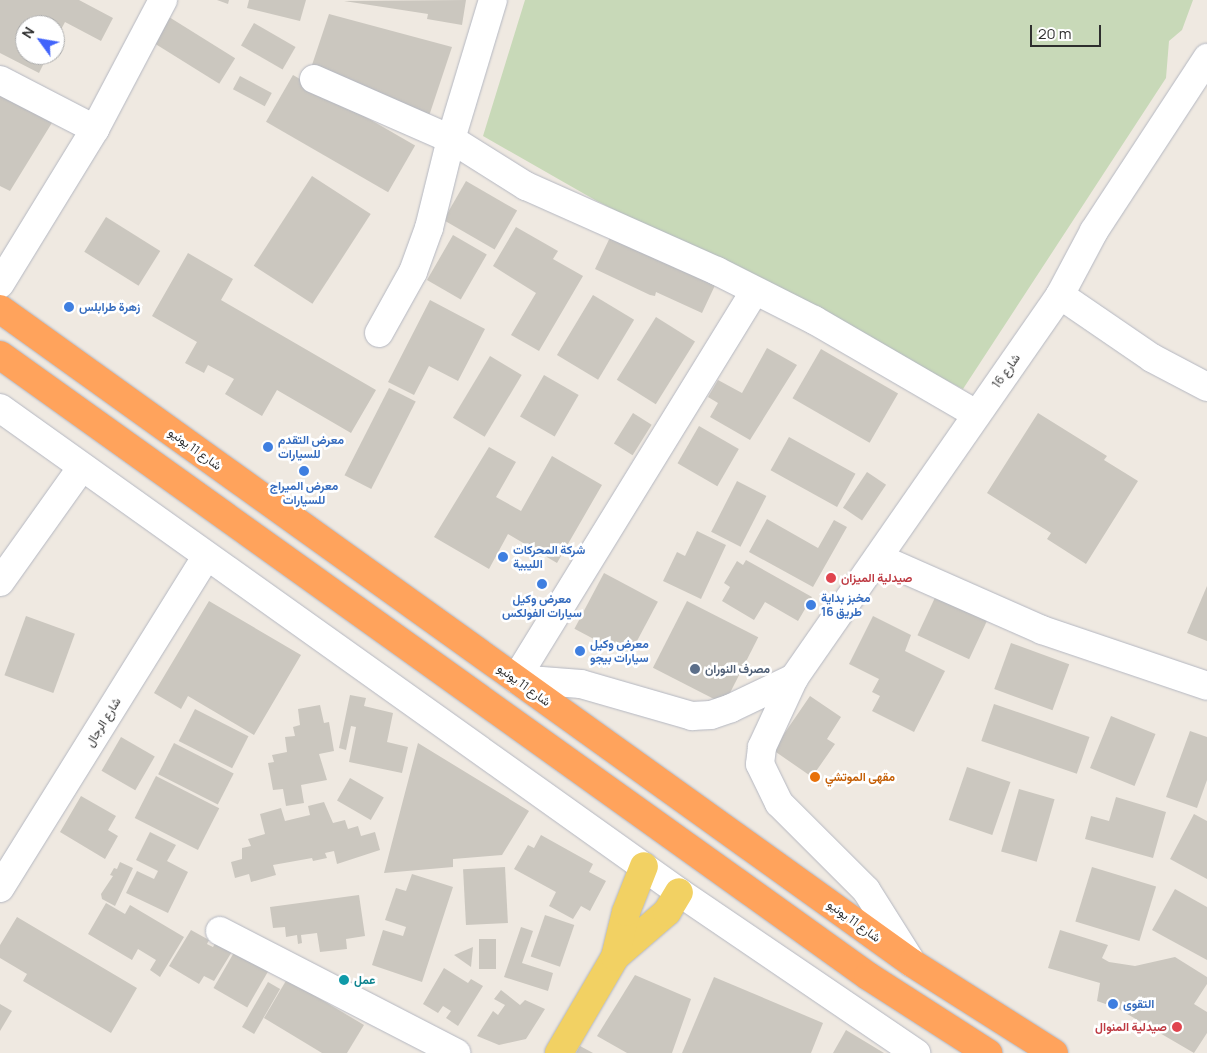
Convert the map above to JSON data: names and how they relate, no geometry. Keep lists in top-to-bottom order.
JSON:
{
  "streets": {
    "highway": ["شارع 11 يونيو"],
    "street": ["شارع 16", "شارع الرجال"]
  },
  "crossings": [
    ["شارع 16", "شارع 11 يونيو"]
  ],
  "places": [
    "زهرة طرابلس",
    "معرض التقدم للسيارات",
    "معرض الميراج للسيارات",
    "شركة المحركات الليبية",
    "صيدلية الميزان",
    "معرض وكيل سيارات الفولكس",
    "مخبز بداية طريق 16",
    "معرض وكيل سيارات بيجو",
    "مصرف النوران",
    "مقهى الموتشي",
    "عمل",
    "التقوى",
    "صيدلية المنوال"
  ],
  "scale_bar": "20 m",
  "north": "top left"
}
